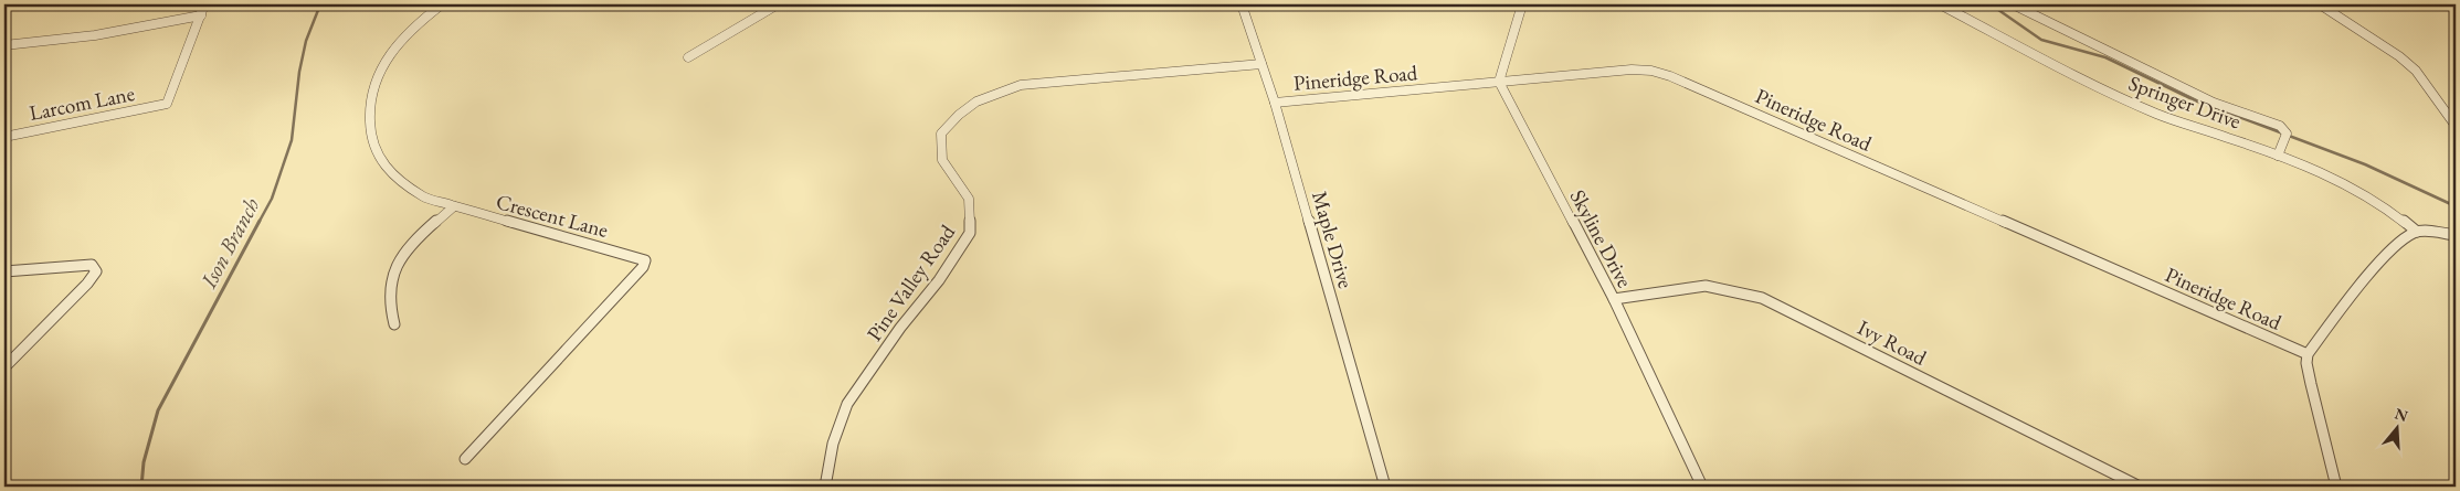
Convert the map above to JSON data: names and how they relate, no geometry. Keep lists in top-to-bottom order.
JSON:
{
  "streets": {
    "street": [
      "Pineridge Road",
      "Springer Drive",
      "Larcom Lane",
      "Crescent Lane",
      "Skyline Drive",
      "Maple Drive",
      "Pine Valley Road",
      "Ivy Road"
    ]
  },
  "crossings": [
    ["Pineridge Road", "Skyline Drive"],
    ["Pineridge Road", "Maple Drive"],
    ["Skyline Drive", "Ivy Road"],
    ["Maple Drive", "Pine Valley Road"]
  ],
  "water": ["Ison Branch"],
  "north": "top"
}
